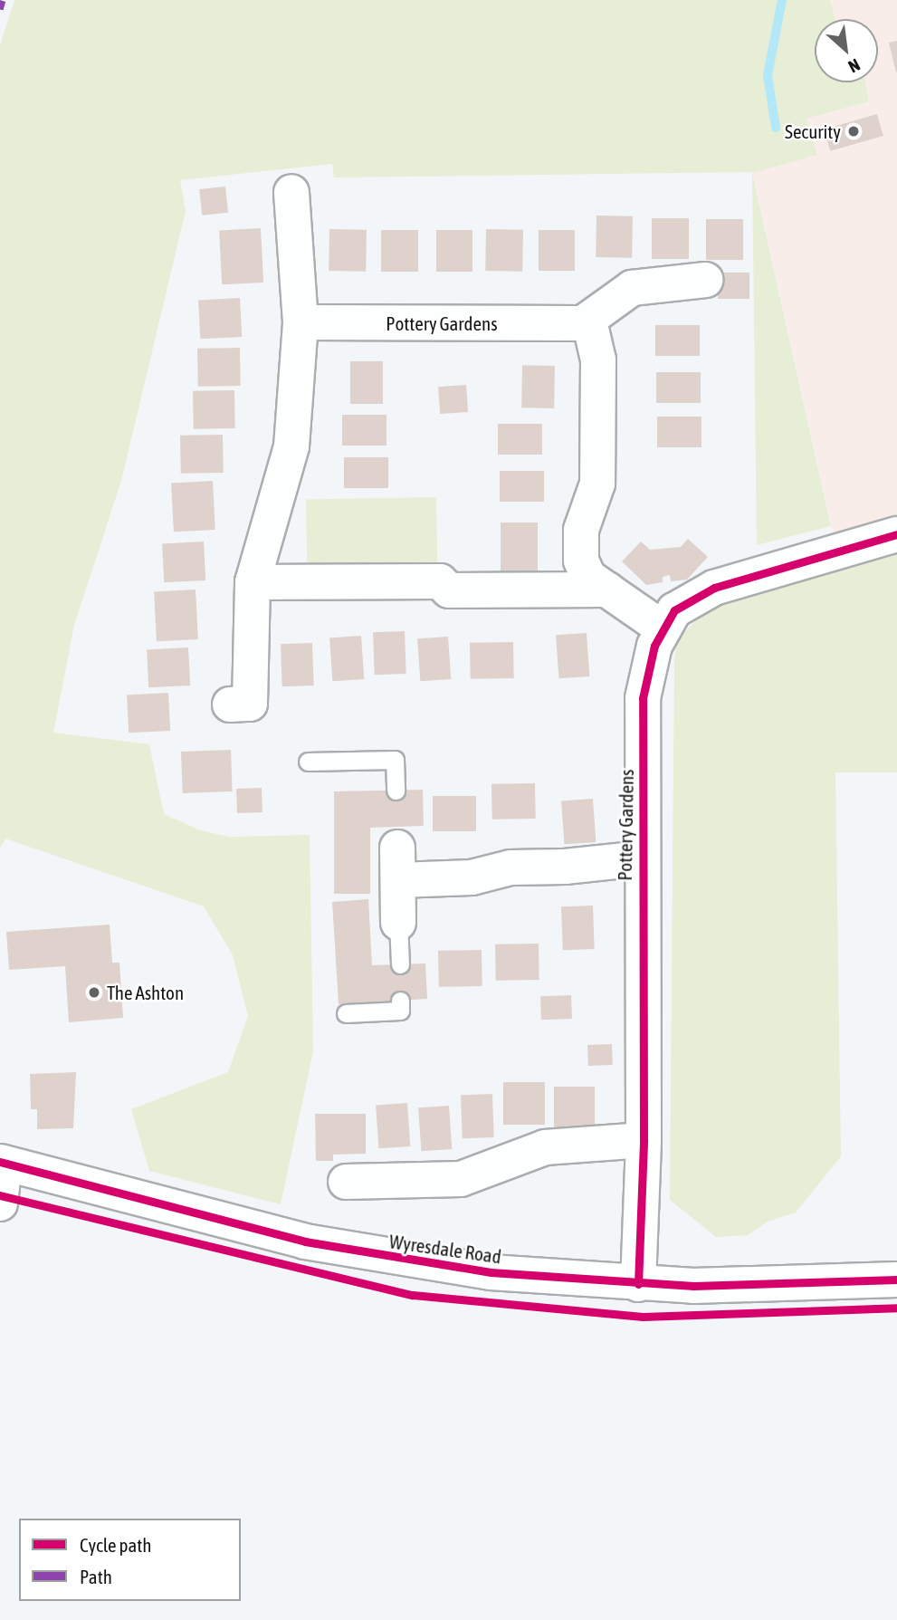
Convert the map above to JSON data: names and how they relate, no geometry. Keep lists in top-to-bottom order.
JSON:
{
  "streets": {
    "street": ["Pottery Gardens", "Wyresdale Road"]
  },
  "crossings": [
    ["Pottery Gardens", "Wyresdale Road"]
  ],
  "places": ["Security", "The Ashton"],
  "legend": ["Cycle path", "Path"],
  "north": "bottom right"
}
